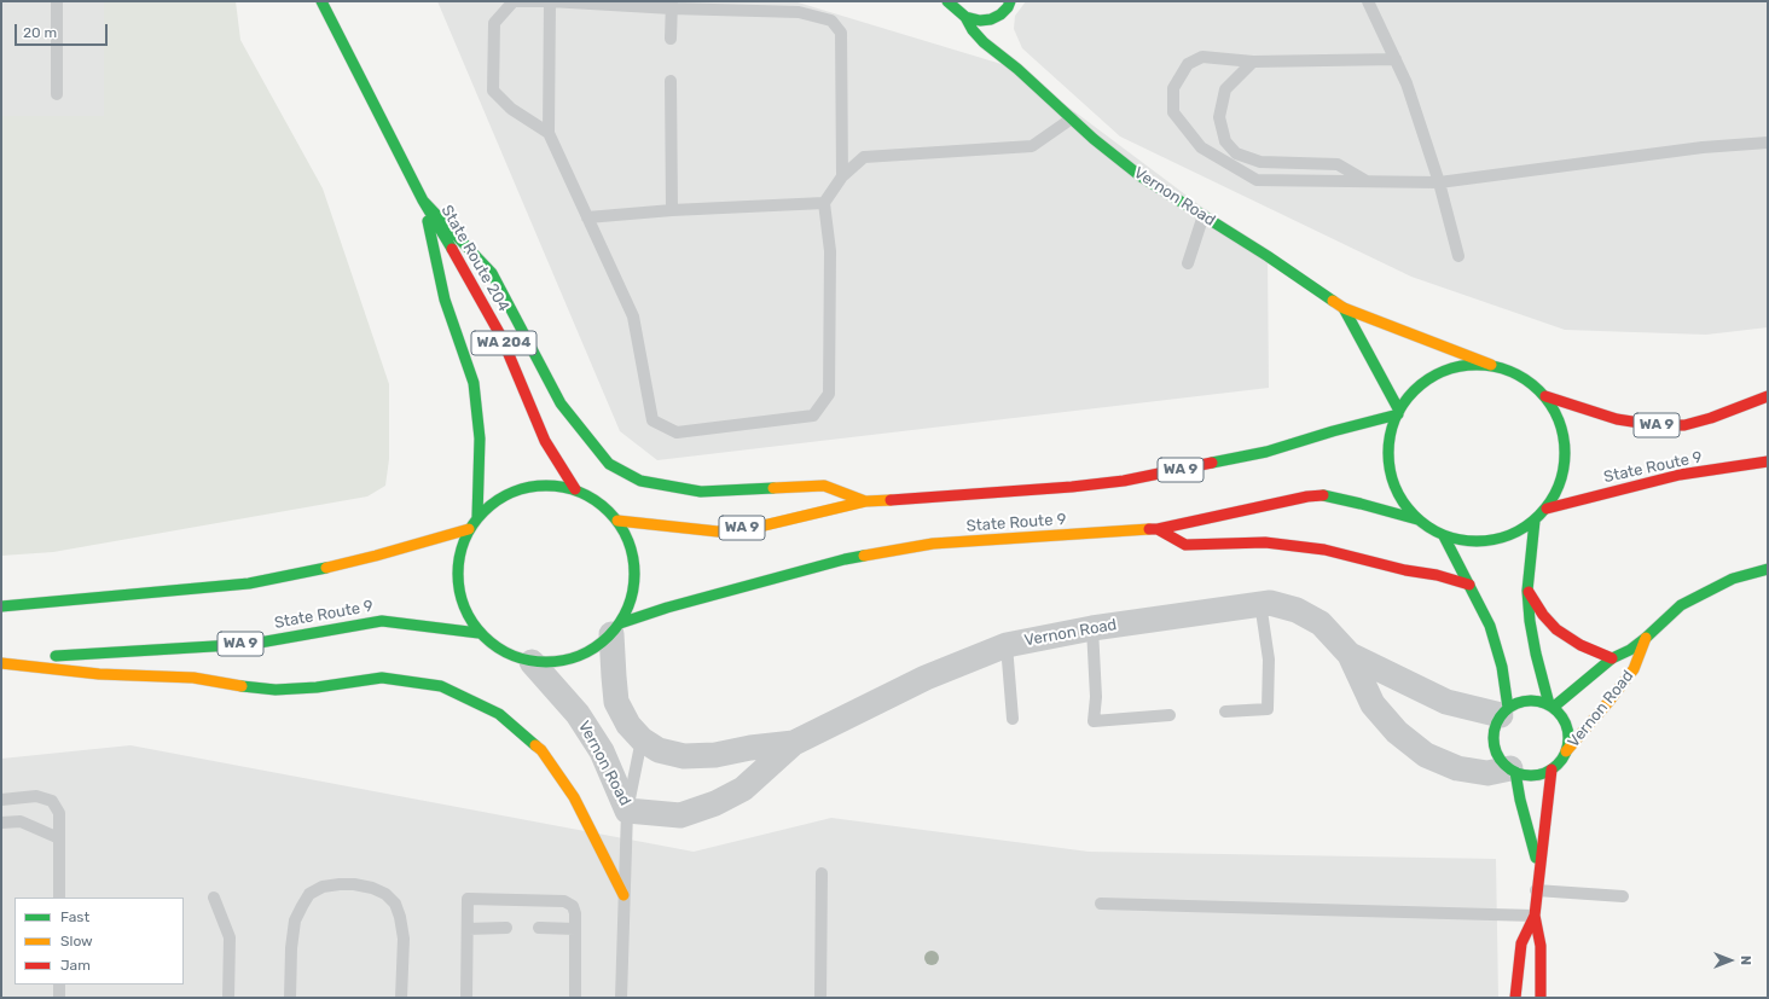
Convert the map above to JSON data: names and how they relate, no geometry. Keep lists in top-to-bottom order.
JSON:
{
  "streets": {
    "main road": [
      "Vernon Road",
      "State Route 204",
      "WA 204",
      "WA 9",
      "State Route 9"
    ]
  },
  "crossings": [
    ["Vernon Road", "WA 9"],
    ["Vernon Road", "State Route 9"]
  ],
  "legend": ["Fast", "Slow", "Jam"],
  "scale_bar": "20 m",
  "north": "right"
}
